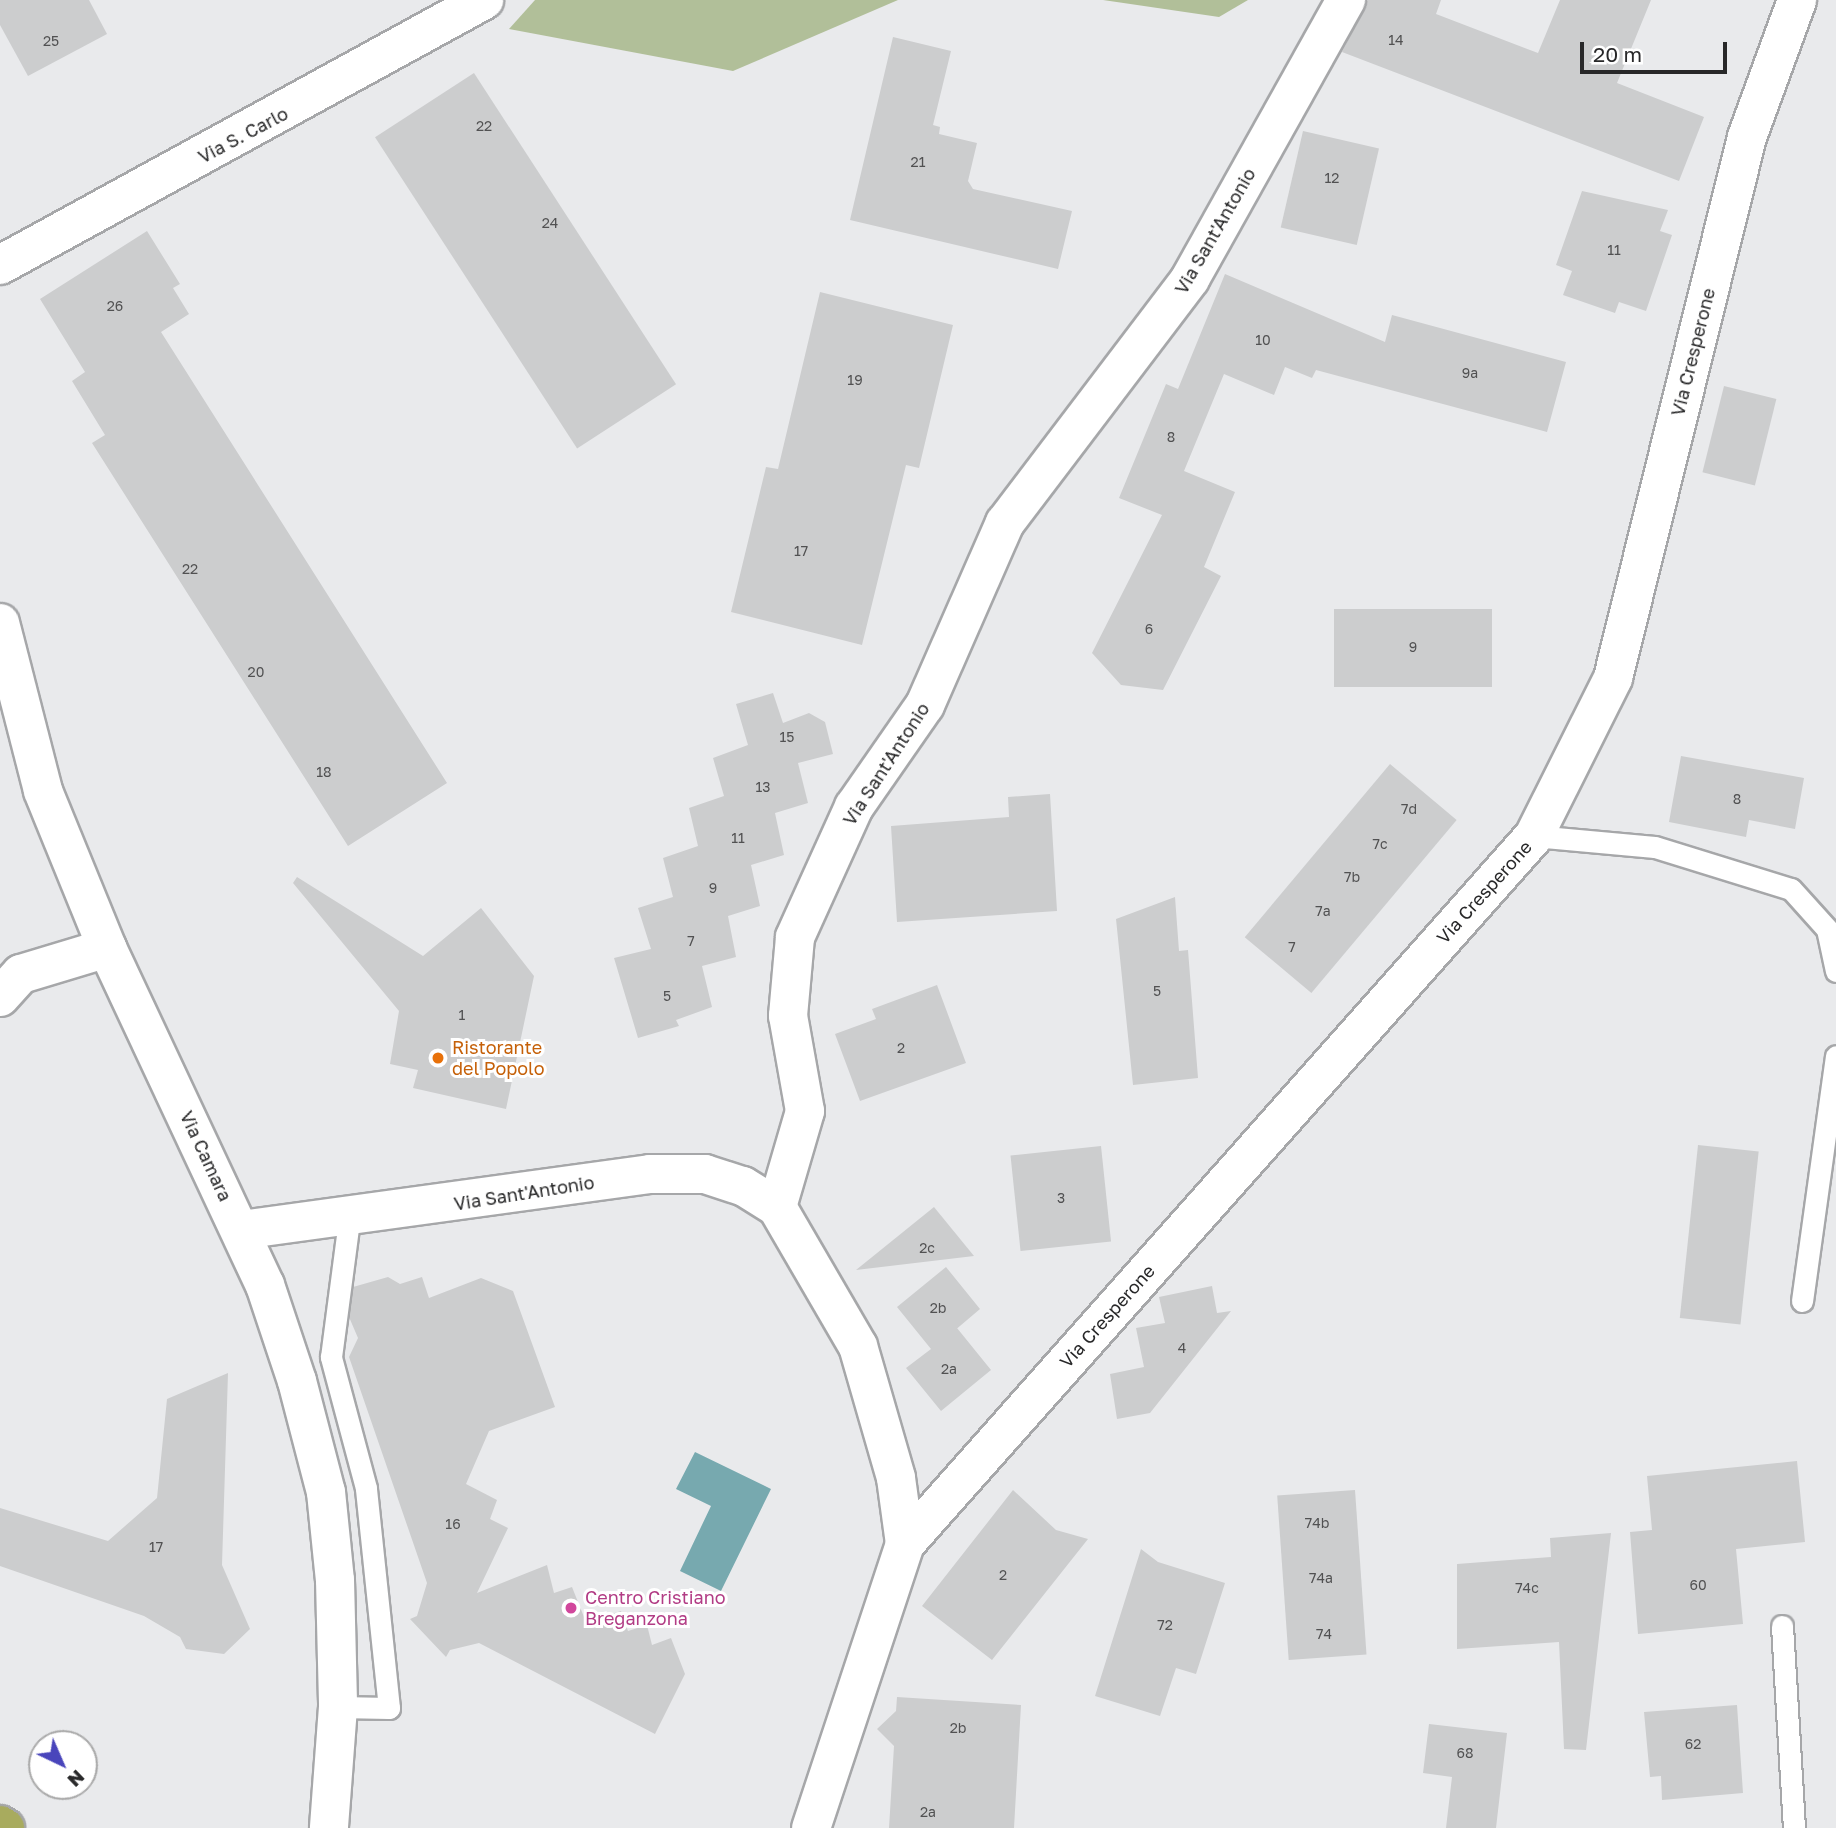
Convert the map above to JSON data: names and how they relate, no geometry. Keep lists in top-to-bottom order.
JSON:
{
  "streets": {
    "street": [
      "Via S. Carlo",
      "Via Sant'Antonio",
      "Via Cresperone",
      "Via Camara"
    ]
  },
  "crossings": [
    ["Via Sant'Antonio", "Via Cresperone"],
    ["Via Sant'Antonio", "Via Camara"]
  ],
  "places": ["Ristorante del Popolo", "Centro Cristiano Breganzona"],
  "house_numbers": [
    "14",
    "25",
    "22",
    "21",
    "12",
    "24",
    "11",
    "26",
    "10",
    "9a",
    "19",
    "8",
    "17",
    "22",
    "6",
    "9",
    "20",
    "15",
    "18",
    "13",
    "8",
    "7d",
    "11",
    "7c",
    "7b",
    "9",
    "7a",
    "7",
    "7",
    "5",
    "5",
    "1",
    "2",
    "3",
    "2c",
    "2b",
    "4",
    "2a",
    "74b",
    "16",
    "17",
    "2",
    "74a",
    "60",
    "74c",
    "72",
    "74",
    "2b",
    "62",
    "68",
    "2a"
  ],
  "scale_bar": "20 m",
  "north": "bottom right"
}
